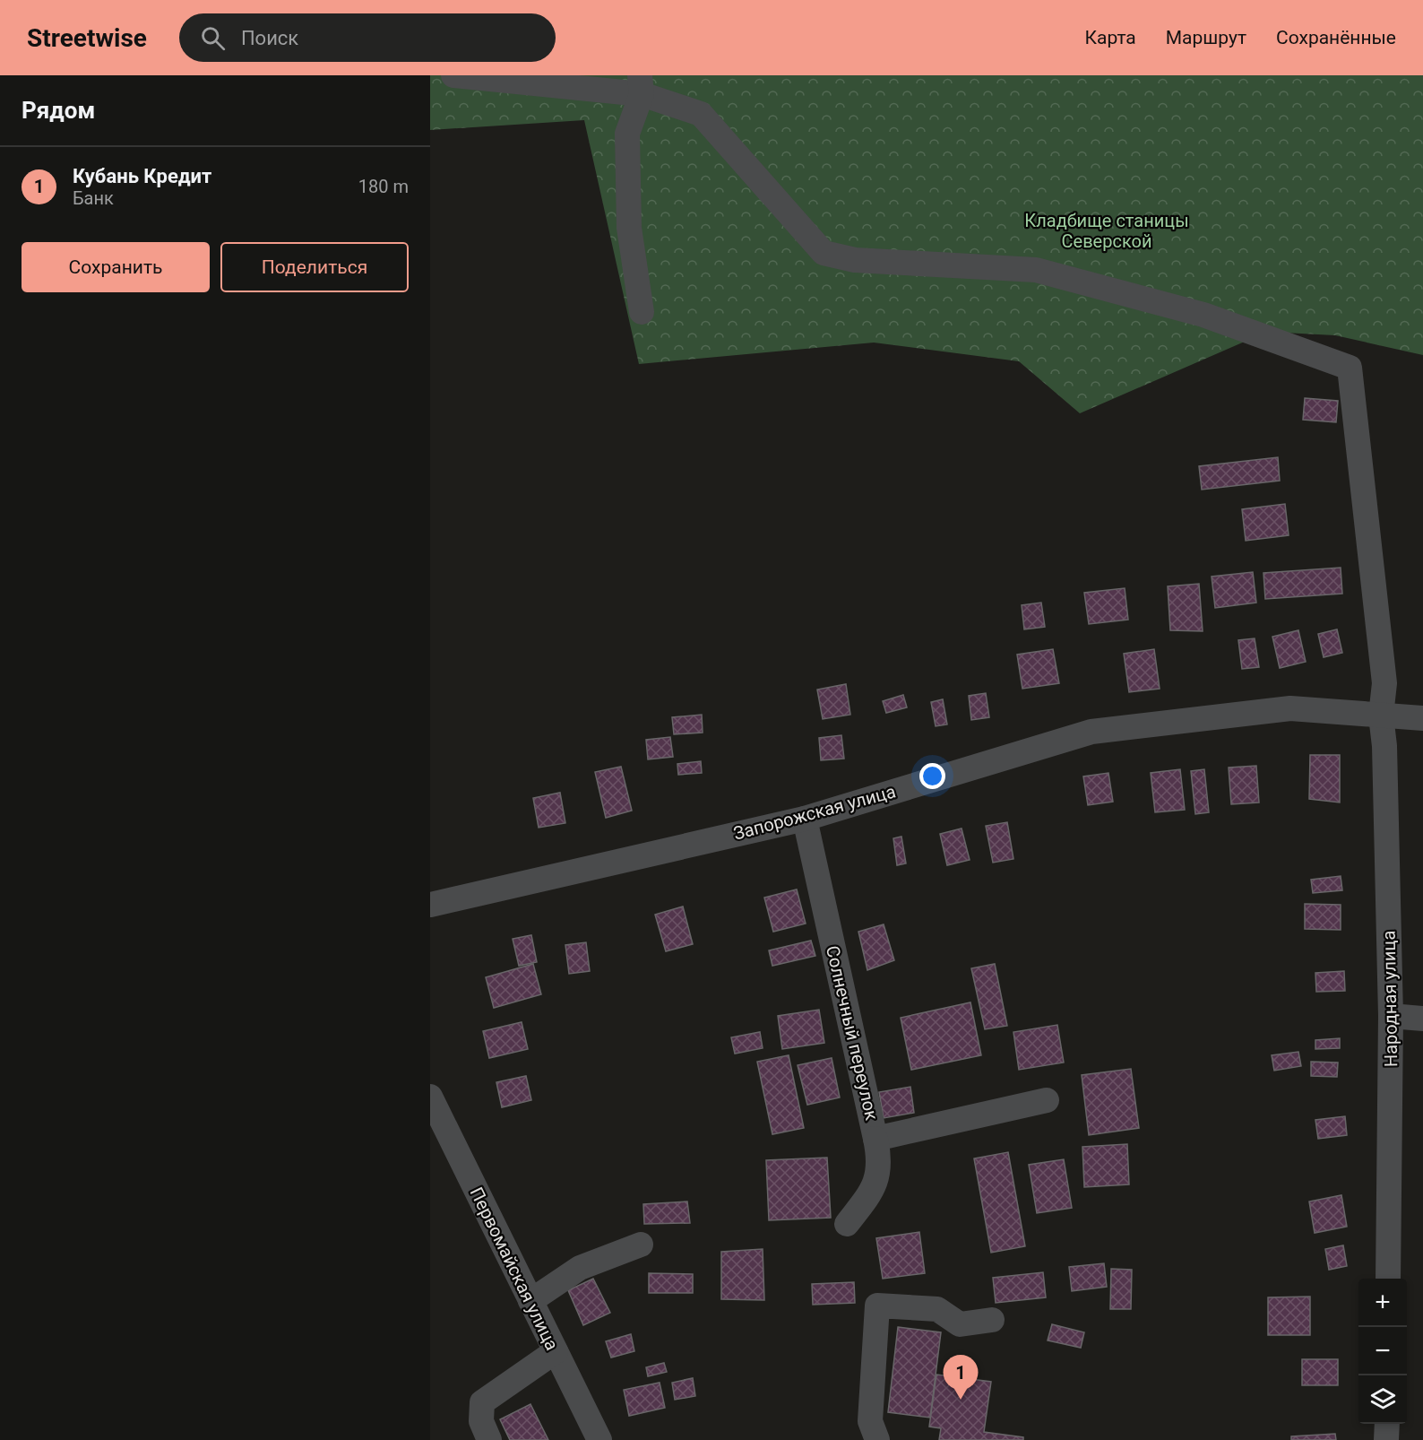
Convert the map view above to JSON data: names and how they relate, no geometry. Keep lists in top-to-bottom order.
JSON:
{
  "streets": {
    "street": [
      "Запорожская улица",
      "Народная улица",
      "Солнечный переулок",
      "Первомайская улица"
    ]
  },
  "crossings": [
    ["Запорожская улица", "Народная улица"],
    ["Запорожская улица", "Солнечный переулок"]
  ],
  "parks": ["Кладбище станицы Северской"],
  "page": {
    "header": "Streetwise",
    "search": "Поиск",
    "nav": ["Карта", "Маршрут", "Сохранённые"],
    "heading": "Рядом",
    "list": [
      {
        "mark": "1",
        "name": "Кубань Кредит",
        "note": "Банк",
        "value": "180 m"
      }
    ],
    "buttons": ["Сохранить", "Поделиться"],
    "map_buttons": ["+", "−"],
    "pins": "1"
  }
}
